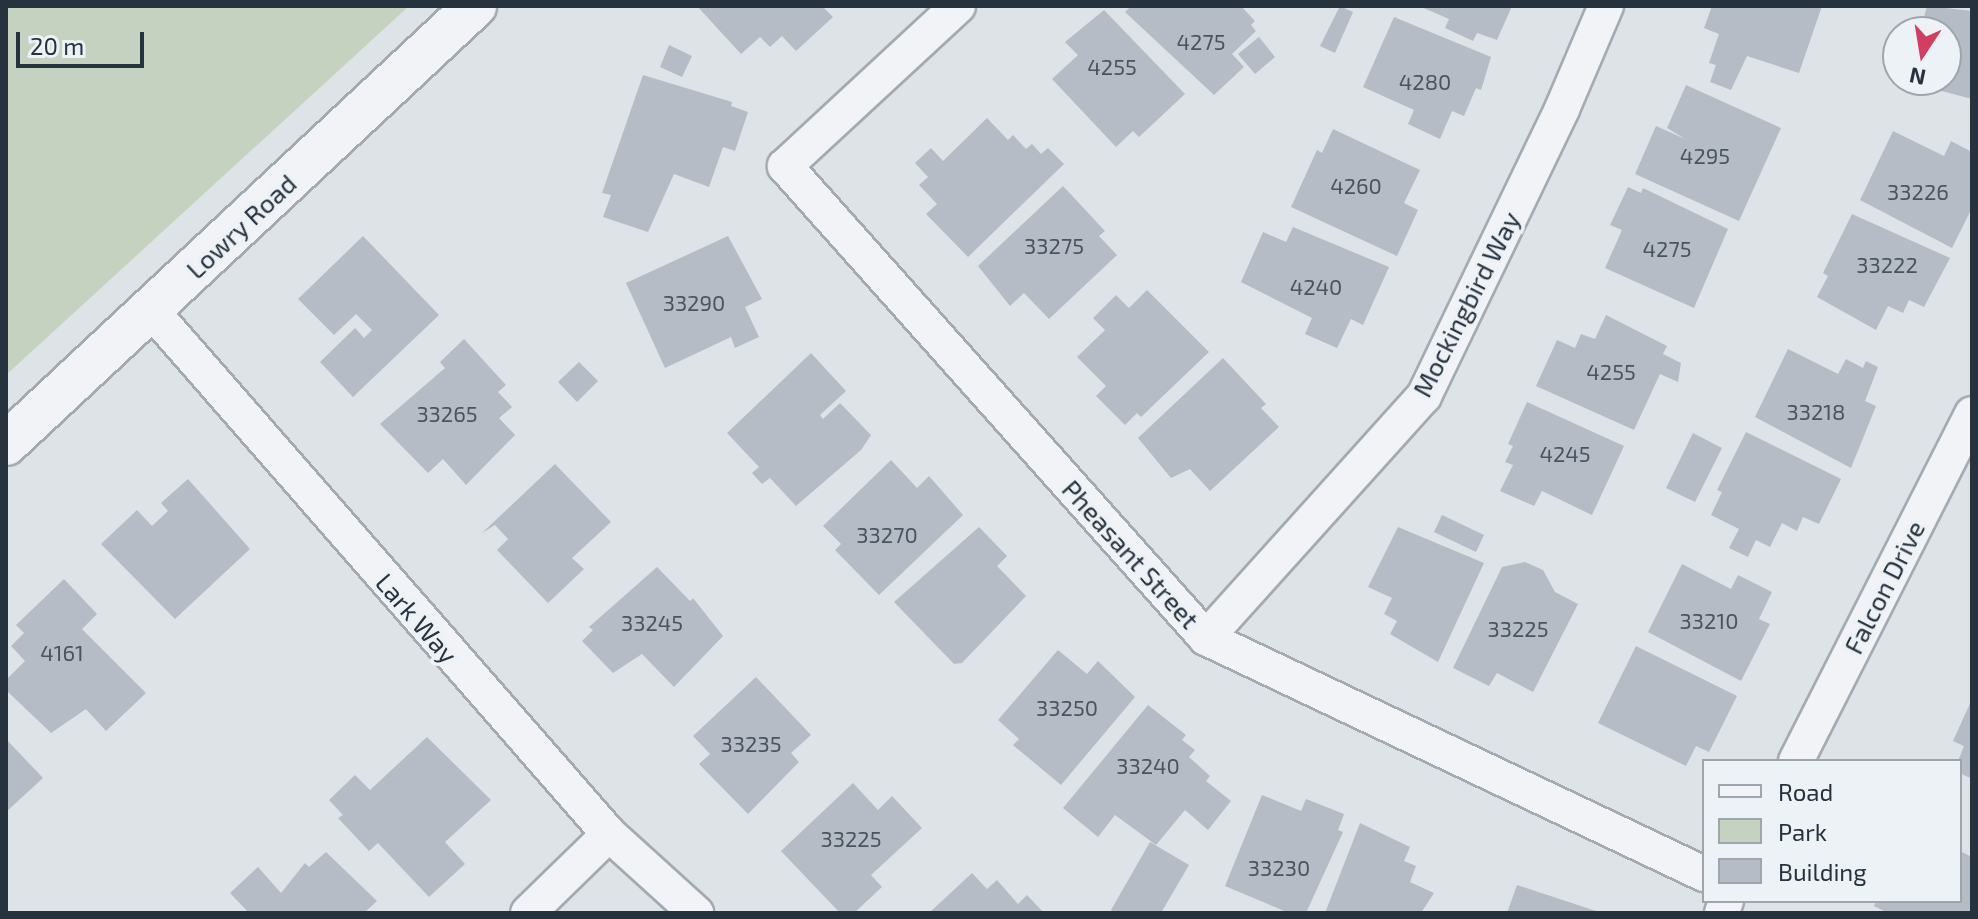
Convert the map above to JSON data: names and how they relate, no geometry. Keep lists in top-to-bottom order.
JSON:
{
  "streets": {
    "street": [
      "Lowry Road",
      "Mockingbird Way",
      "Pheasant Street",
      "Falcon Drive",
      "Lark Way"
    ]
  },
  "crossings": [
    ["Lowry Road", "Lark Way"],
    ["Mockingbird Way", "Pheasant Street"]
  ],
  "house_numbers": [
    "4275",
    "4255",
    "4280",
    "4295",
    "4260",
    "33226",
    "33275",
    "4275",
    "33222",
    "4240",
    "33290",
    "4255",
    "33218",
    "33265",
    "4245",
    "33270",
    "33210",
    "33245",
    "33225",
    "4161",
    "33250",
    "33235",
    "33240",
    "33225",
    "33230"
  ],
  "legend": ["Road", "Park", "Building"],
  "scale_bar": "20 m",
  "north": "bottom"
}
